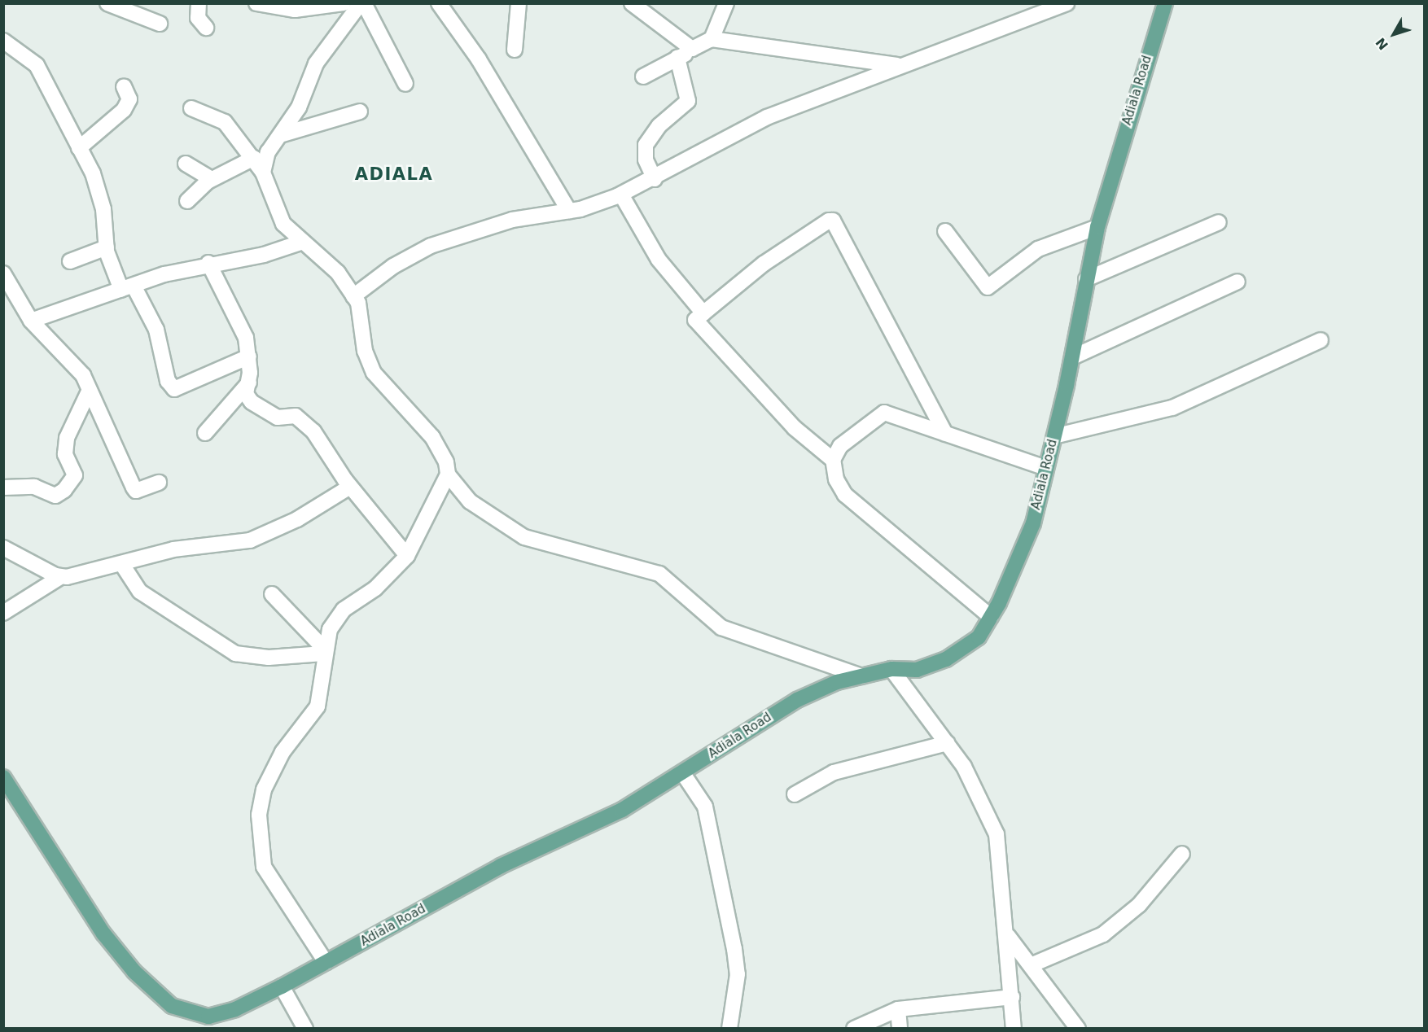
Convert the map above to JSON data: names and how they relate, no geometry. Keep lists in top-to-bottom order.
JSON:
{
  "streets": {
    "main road": ["Adiala Road"]
  },
  "districts": ["ADIALA"],
  "north": "bottom left"
}
